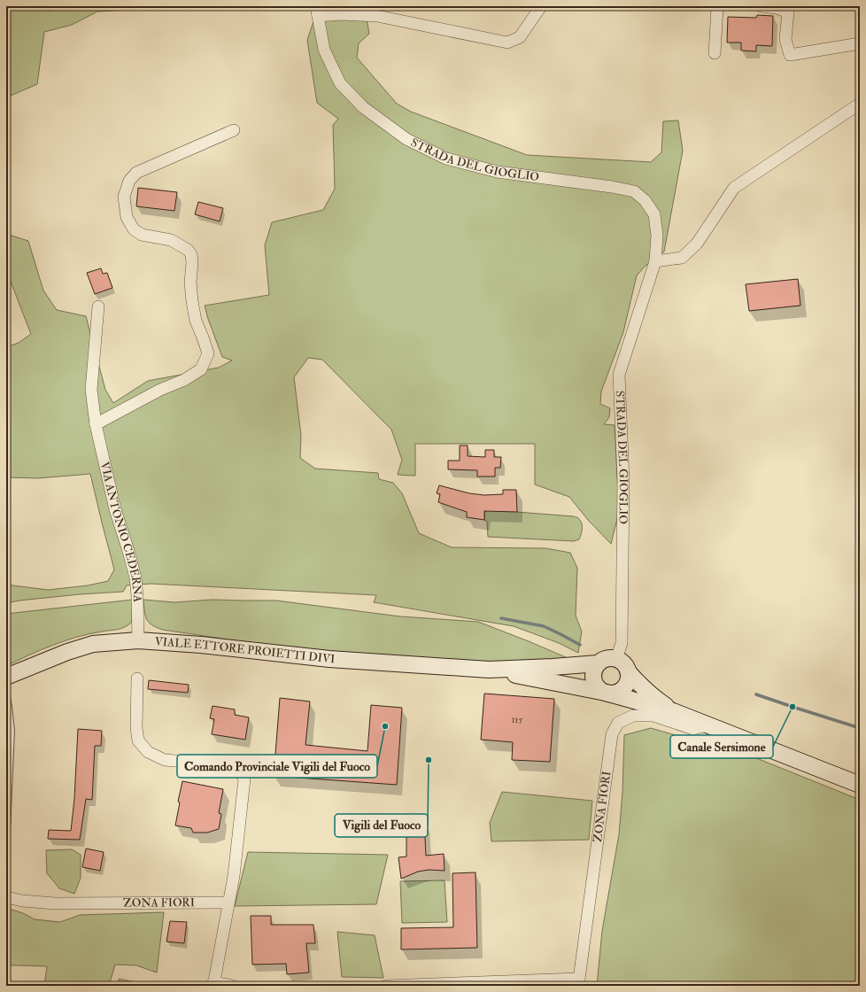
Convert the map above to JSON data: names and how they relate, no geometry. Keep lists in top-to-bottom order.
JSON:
{
  "streets": {
    "main road": ["VIALE ETTORE PROIETTI DIVI"],
    "street": ["STRADA DEL GIOGLIO", "VIA ANTONIO CEDERNA", "ZONA FIORI"]
  },
  "crossings": [
    ["STRADA DEL GIOGLIO", "VIALE ETTORE PROIETTI DIVI"],
    ["VIA ANTONIO CEDERNA", "VIALE ETTORE PROIETTI DIVI"],
    ["VIALE ETTORE PROIETTI DIVI", "ZONA FIORI"]
  ],
  "places": ["Canale Sersimone", "Comando Provinciale Vigili del Fuoco", "Vigili del Fuoco"],
  "house_numbers": ["115"]
}
